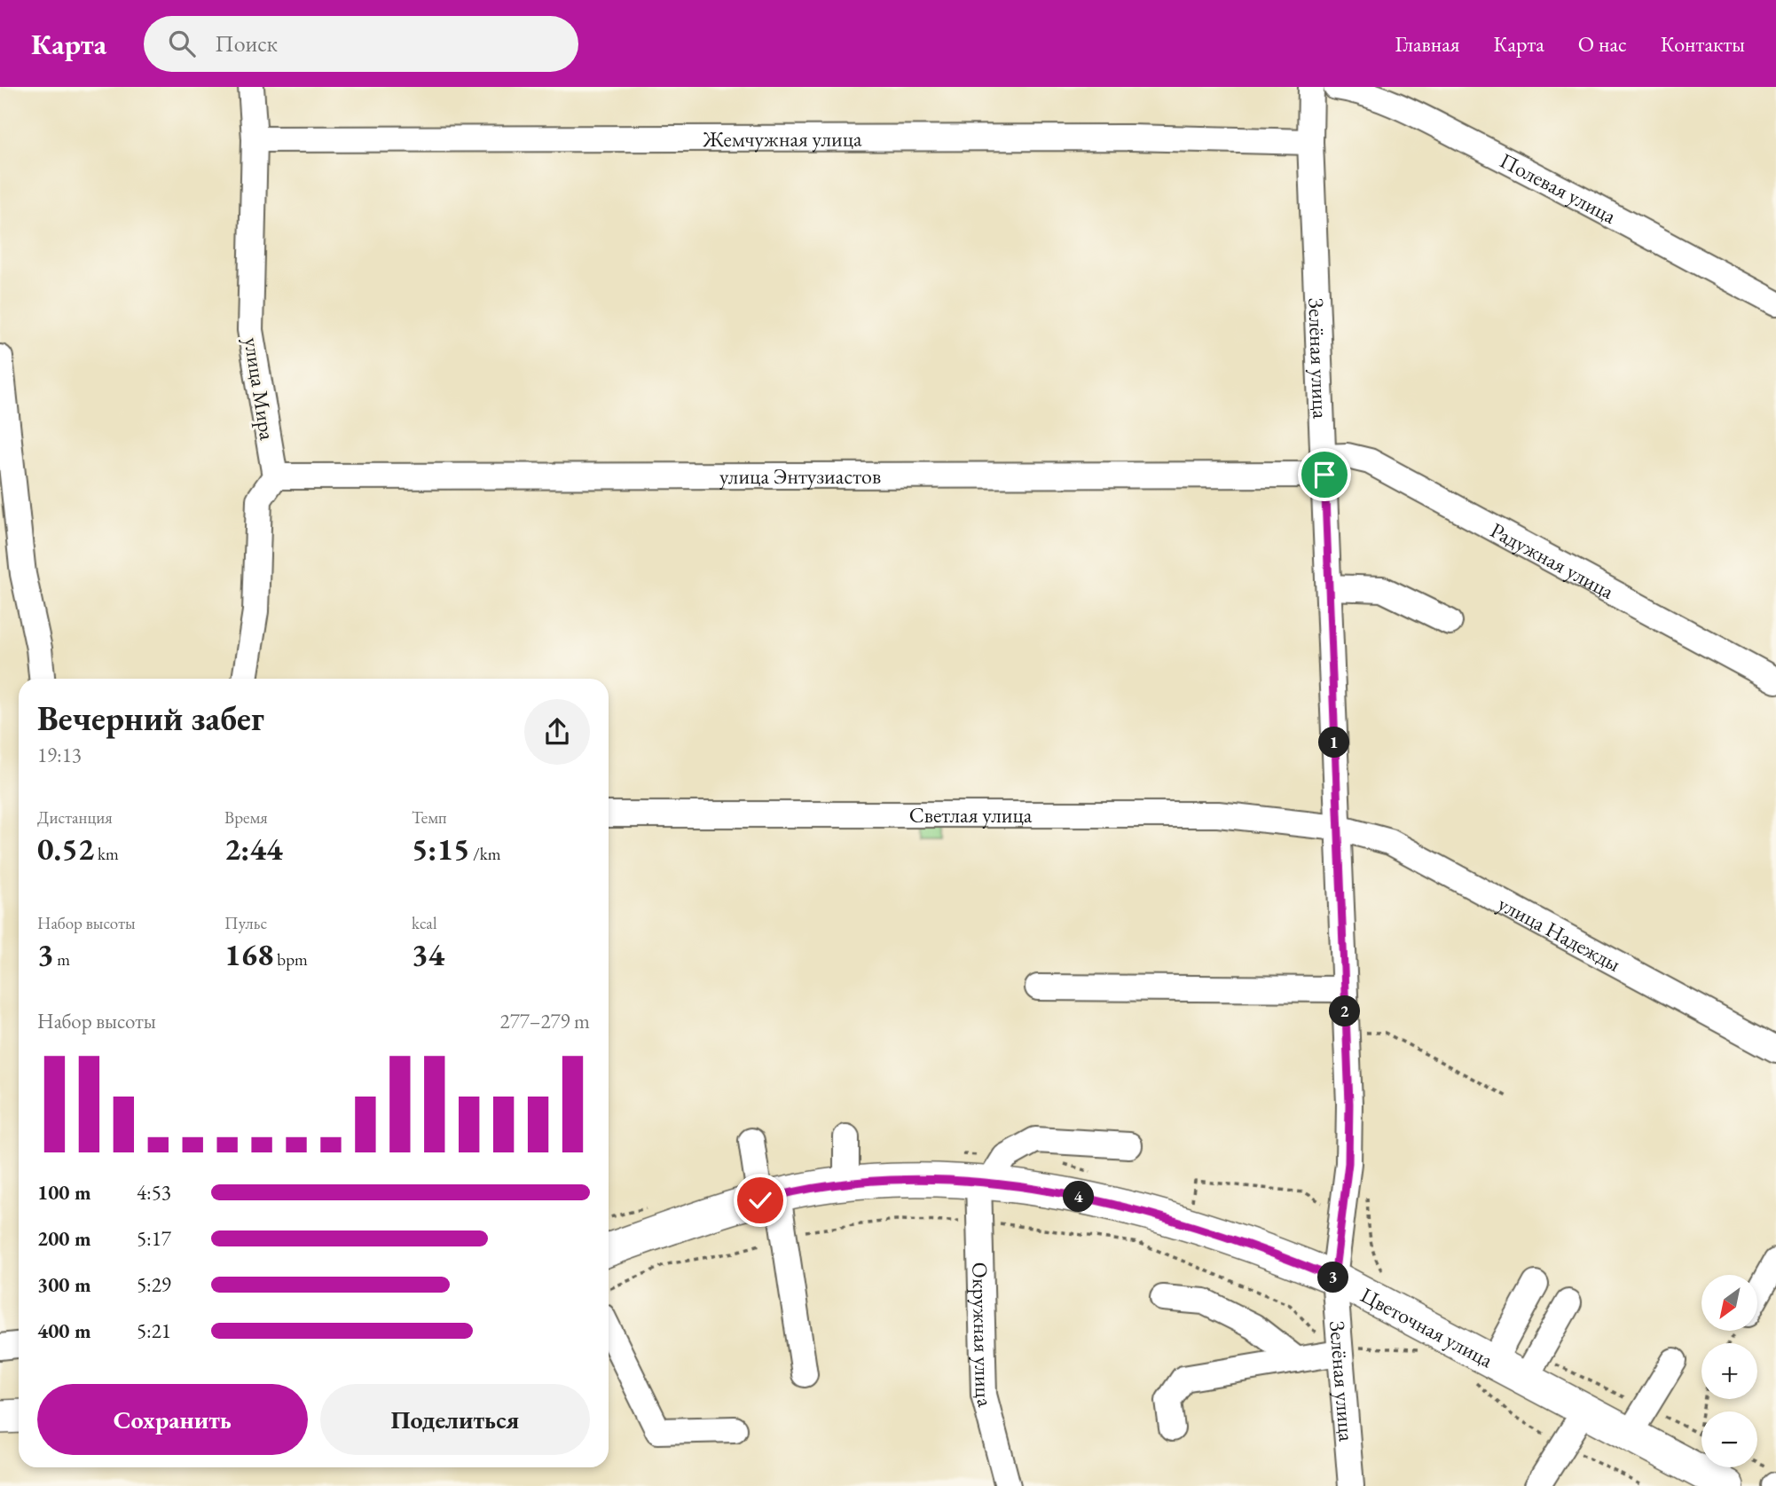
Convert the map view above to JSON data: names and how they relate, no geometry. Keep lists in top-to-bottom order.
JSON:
{
  "streets": {
    "main road": ["Цветочная улица"],
    "street": [
      "Жемчужная улица",
      "Полевая улица",
      "Зелёная улица",
      "улица Мира",
      "улица Энтузиастов",
      "Радужная улица",
      "Светлая улица",
      "улица Надежды",
      "Окружная улица"
    ]
  },
  "crossings": [
    ["Жемчужная улица", "Зелёная улица"],
    ["Жемчужная улица", "улица Мира"],
    ["Зелёная улица", "улица Энтузиастов"],
    ["Зелёная улица", "Радужная улица"],
    ["Зелёная улица", "Светлая улица"],
    ["Зелёная улица", "улица Надежды"],
    ["Зелёная улица", "Цветочная улица"],
    ["улица Мира", "улица Энтузиастов"],
    ["улица Энтузиастов", "Радужная улица"],
    ["Светлая улица", "улица Надежды"],
    ["Цветочная улица", "Окружная улица"]
  ],
  "north": "bottom left",
  "page": {
    "header": "Карта",
    "search": "Поиск",
    "nav": [
      "Главная",
      "Карта",
      "О нас",
      "Контакты"
    ],
    "heading": ["Вечерний забег", "19:13"],
    "pins": [
      "1",
      "2",
      "4",
      "3"
    ],
    "stats": [
      ["Дистанция", "0.52 km"],
      ["Время", "2:44"],
      ["Темп", "5:15 /km"],
      ["Набор высоты", "3 m"],
      ["Пульс", "168 bpm"],
      ["kcal", "34"]
    ],
    "chart": ["Набор высоты", "277–279 m"],
    "list": [
      {
        "name": "100 m",
        "note": "4:53"
      },
      {
        "name": "200 m",
        "note": "5:17"
      },
      {
        "name": "300 m",
        "note": "5:29"
      },
      {
        "name": "400 m",
        "note": "5:21"
      }
    ],
    "map_buttons": ["+", "−"],
    "buttons": ["Сохранить", "Поделиться"]
  }
}
